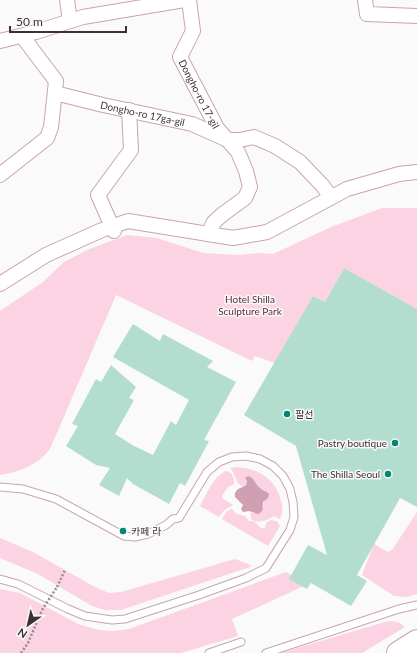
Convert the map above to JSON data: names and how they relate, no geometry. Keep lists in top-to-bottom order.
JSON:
{
  "streets": {
    "street": ["Dongho-ro 17-gil", "Dongho-ro 17ga-gil"]
  },
  "crossings": [
    ["Dongho-ro 17-gil", "Dongho-ro 17ga-gil"]
  ],
  "parks": ["Hotel Shilla Sculpture Park"],
  "places": [
    "팔선",
    "Pastry boutique",
    "The Shilla Seoul",
    "카페 라"
  ],
  "scale_bar": "50 m",
  "north": "bottom left"
}
